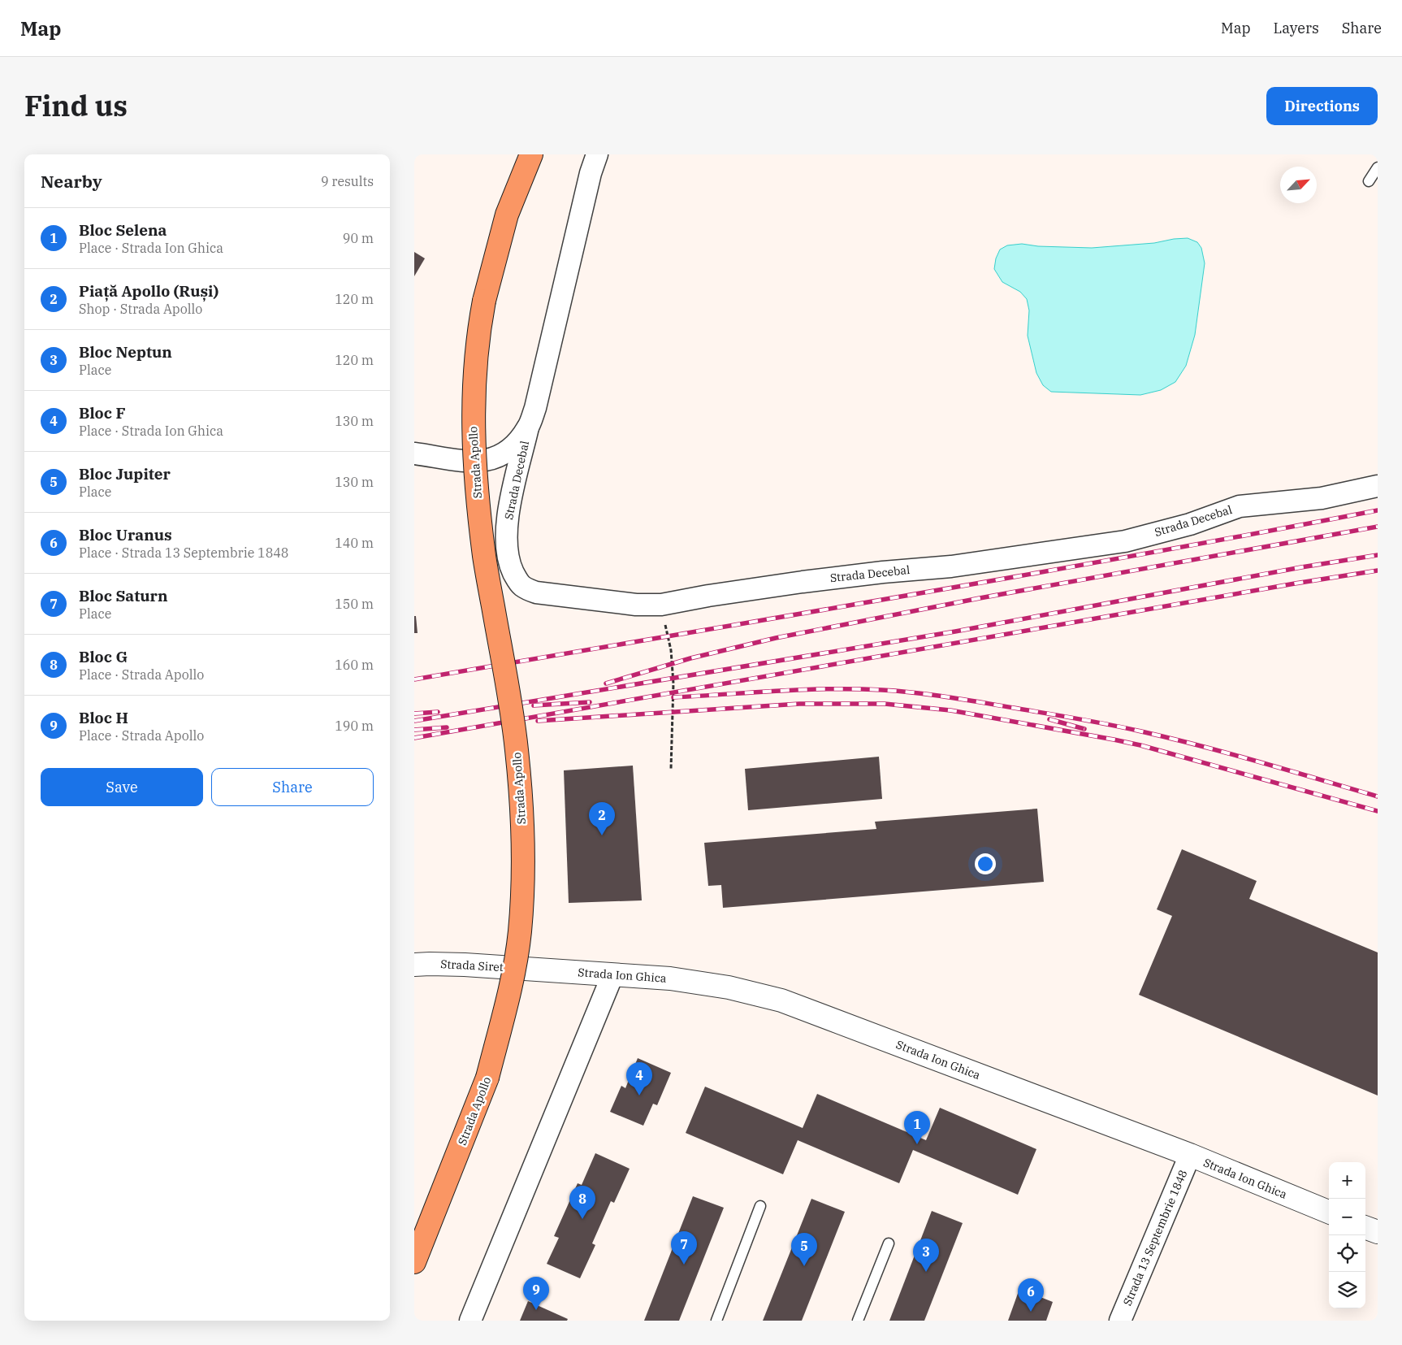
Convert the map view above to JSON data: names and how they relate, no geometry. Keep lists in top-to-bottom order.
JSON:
{
  "streets": {
    "main road": ["Strada Apollo"],
    "street": [
      "Strada Decebal",
      "Strada Siret",
      "Strada Ion Ghica",
      "Strada 13 Septembrie 1848"
    ]
  },
  "crossings": [
    ["Strada Siret", "Strada Ion Ghica"],
    ["Strada Ion Ghica", "Strada 13 Septembrie 1848"]
  ],
  "north": "top right",
  "page": {
    "header": "Map",
    "nav": ["Map", "Layers", "Share"],
    "title": "Find us",
    "buttons": [
      "Directions",
      ["Save", "Share"]
    ],
    "heading": ["Nearby", "9 results"],
    "list": [
      {
        "mark": "1",
        "name": "Bloc Selena",
        "note": "Place · Strada Ion Ghica",
        "value": "90 m"
      },
      {
        "mark": "2",
        "name": "Piață Apollo (Ruși)",
        "note": "Shop · Strada Apollo",
        "value": "120 m"
      },
      {
        "mark": "3",
        "name": "Bloc Neptun",
        "note": "Place",
        "value": "120 m"
      },
      {
        "mark": "4",
        "name": "Bloc F",
        "note": "Place · Strada Ion Ghica",
        "value": "130 m"
      },
      {
        "mark": "5",
        "name": "Bloc Jupiter",
        "note": "Place",
        "value": "130 m"
      },
      {
        "mark": "6",
        "name": "Bloc Uranus",
        "note": "Place · Strada 13 Septembrie 1848",
        "value": "140 m"
      },
      {
        "mark": "7",
        "name": "Bloc Saturn",
        "note": "Place",
        "value": "150 m"
      },
      {
        "mark": "8",
        "name": "Bloc G",
        "note": "Place · Strada Apollo",
        "value": "160 m"
      },
      {
        "mark": "9",
        "name": "Bloc H",
        "note": "Place · Strada Apollo",
        "value": "190 m"
      }
    ],
    "pins": [
      "2",
      "4",
      "1",
      "8",
      "7",
      "5",
      "3",
      "9",
      "6"
    ],
    "map_buttons": ["+", "−"]
  }
}
